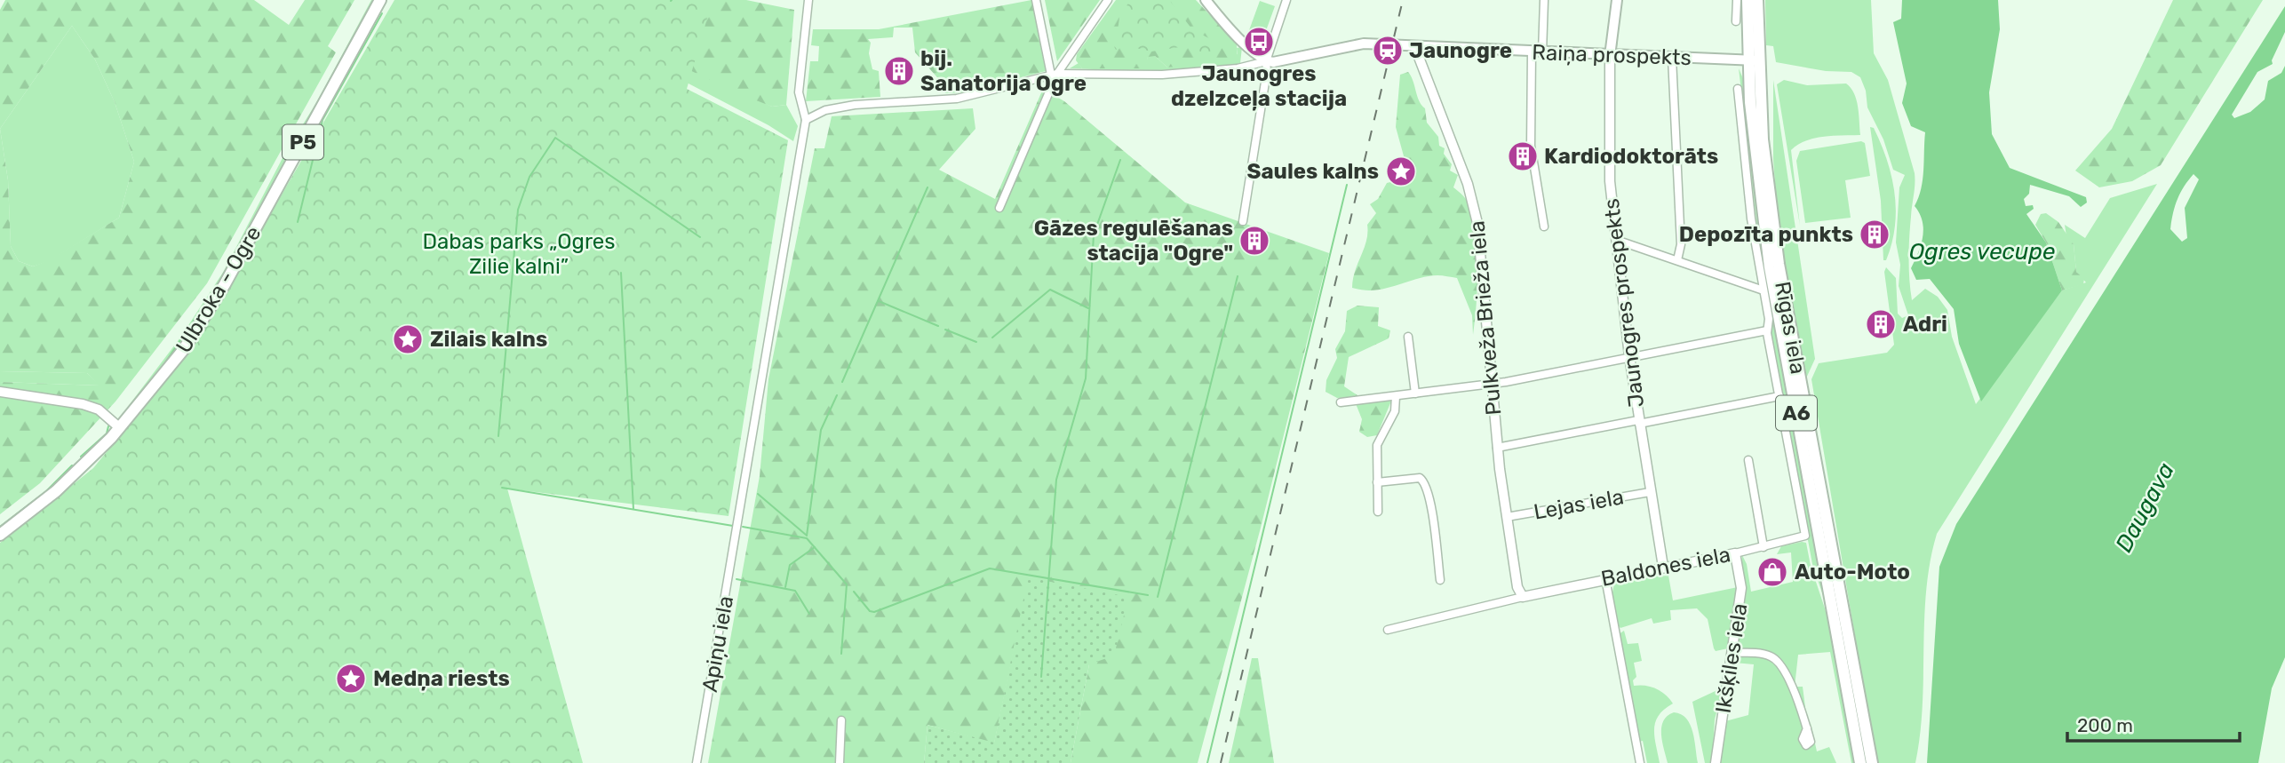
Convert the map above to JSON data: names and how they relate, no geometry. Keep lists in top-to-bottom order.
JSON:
{
  "streets": {
    "main road": [
      "Raiņa prospekts",
      "P5",
      "Ulbroka - Ogre",
      "Jaunogres prospekts",
      "Rīgas iela",
      "A6"
    ],
    "street": [
      "Pulkveža Brieža iela",
      "Lejas iela",
      "Baldones iela",
      "Apiņu iela",
      "Ikšķiles iela"
    ]
  },
  "crossings": [
    ["Raiņa prospekts", "Jaunogres prospekts"],
    ["Raiņa prospekts", "Pulkveža Brieža iela"],
    ["Raiņa prospekts", "Rīgas iela"],
    ["Jaunogres prospekts", "Lejas iela"],
    ["Jaunogres prospekts", "Baldones iela"],
    ["Pulkveža Brieža iela", "Lejas iela"],
    ["Pulkveža Brieža iela", "Baldones iela"],
    ["Rīgas iela", "Baldones iela"],
    ["Baldones iela", "Ikšķiles iela"]
  ],
  "water": ["Ogres vecupe", "Daugava"],
  "parks": ["Dabas parks „Ogres Zilie kalni”"],
  "places": {
    "bus stop": ["Jaunogres dzelzceļa stacija"],
    "station": ["Jaunogre"],
    "building": [
      "bij. Sanatorija Ogre",
      "Kardiodoktorāts",
      "Depozīta punkts",
      "Gāzes regulēšanas stacija \"Ogre\"",
      "Adri"
    ],
    "place": ["Saules kalns", "Zilais kalns", "Medņa riests"],
    "shop": ["Auto-Moto"]
  },
  "scale_bar": "200 m"
}
